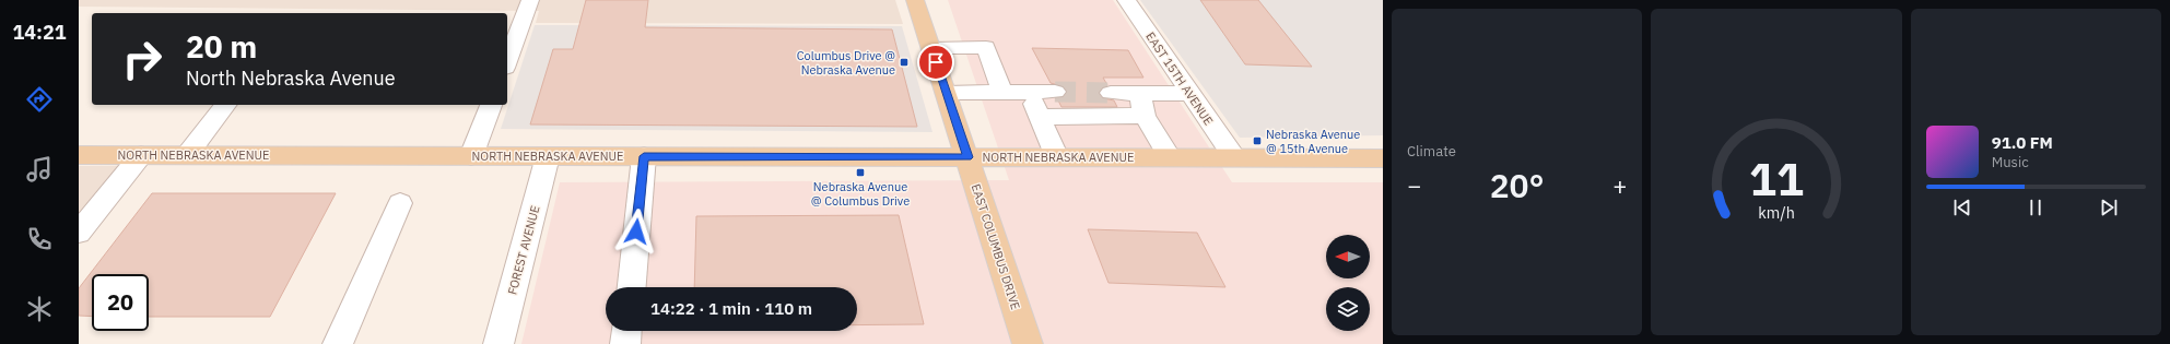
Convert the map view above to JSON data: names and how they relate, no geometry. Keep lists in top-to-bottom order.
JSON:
{
  "streets": {
    "main road": ["NORTH NEBRASKA AVENUE", "EAST COLUMBUS DRIVE"],
    "street": ["EAST 15TH AVENUE", "FOREST AVENUE"]
  },
  "crossings": [
    ["EAST 15TH AVENUE", "NORTH NEBRASKA AVENUE"],
    ["NORTH NEBRASKA AVENUE", "EAST COLUMBUS DRIVE"],
    ["NORTH NEBRASKA AVENUE", "FOREST AVENUE"]
  ],
  "places": {
    "transit": ["Columbus Drive @ Nebraska Avenue", "Nebraska Avenue @ 15th Avenue", "Nebraska Avenue @ Columbus Drive"]
  },
  "north": "left",
  "page": {
    "tabs": "14:21",
    "tile": "Climate",
    "turn": ["20 m", "North Nebraska Avenue"],
    "song": ["91.0 FM", "Music"],
    "heat": ["−", "20°", "+"],
    "limit": "20",
    "trip": "14:22 · 1 min · 110 m",
    "gauge": ["11", "km/h"]
  }
}
